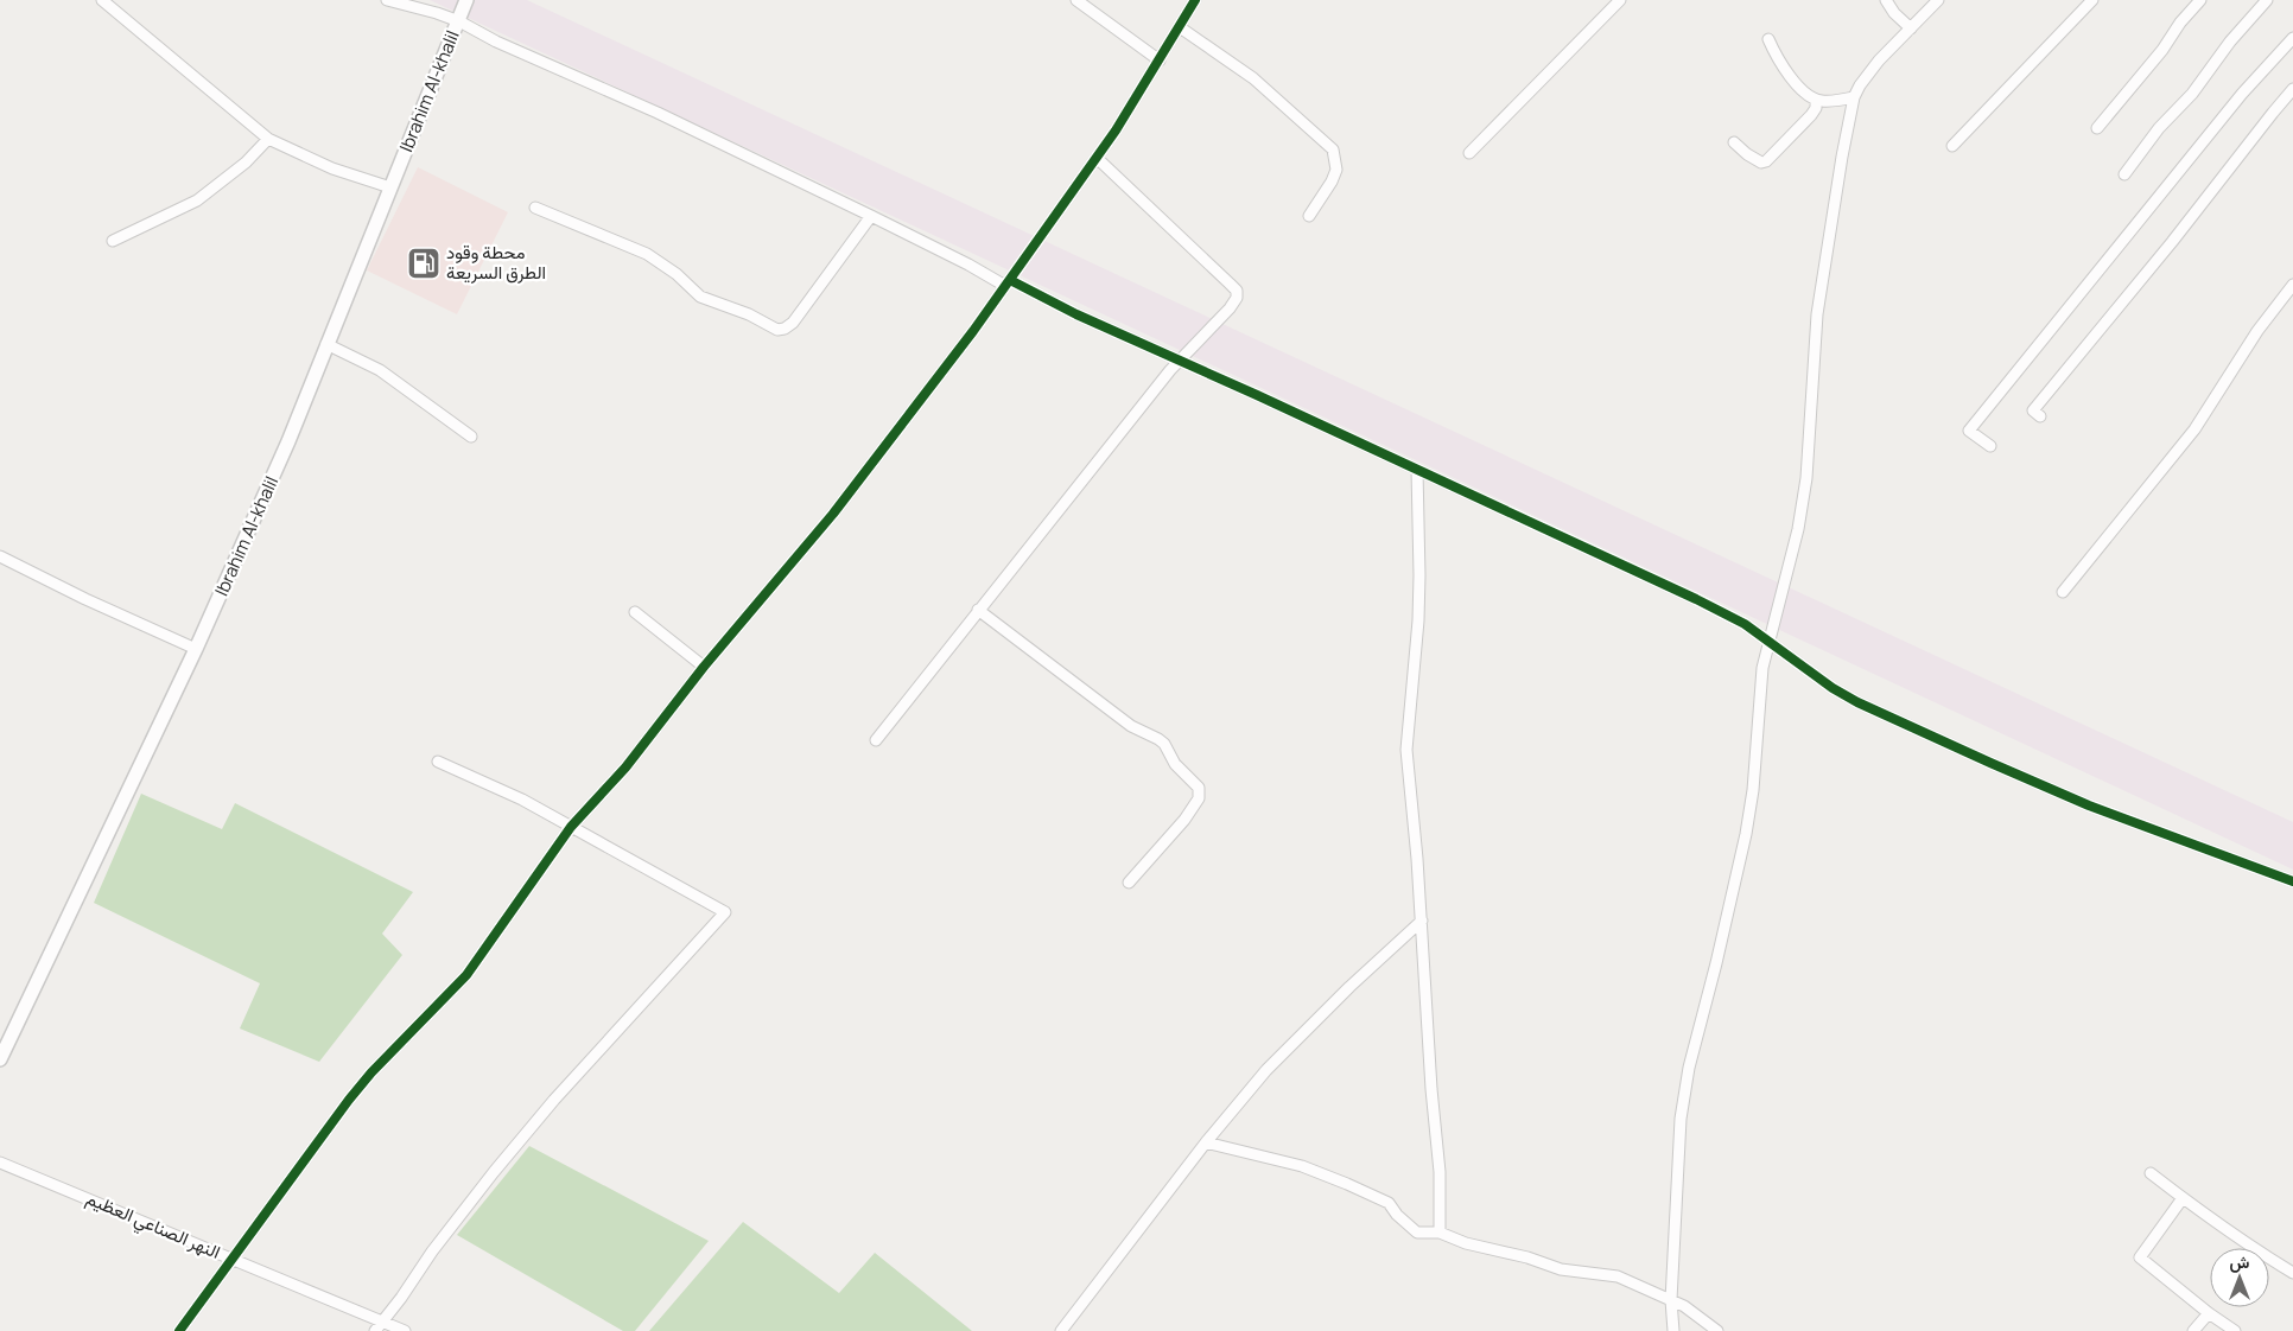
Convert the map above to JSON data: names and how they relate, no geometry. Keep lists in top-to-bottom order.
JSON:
{
  "streets": {
    "street": ["Ibrahim Al-khalil", "النهر الصناعي العظيم"]
  },
  "places": {
    "fuel station": ["محطة وقود الطرق السريعة"]
  },
  "north": "top"
}
